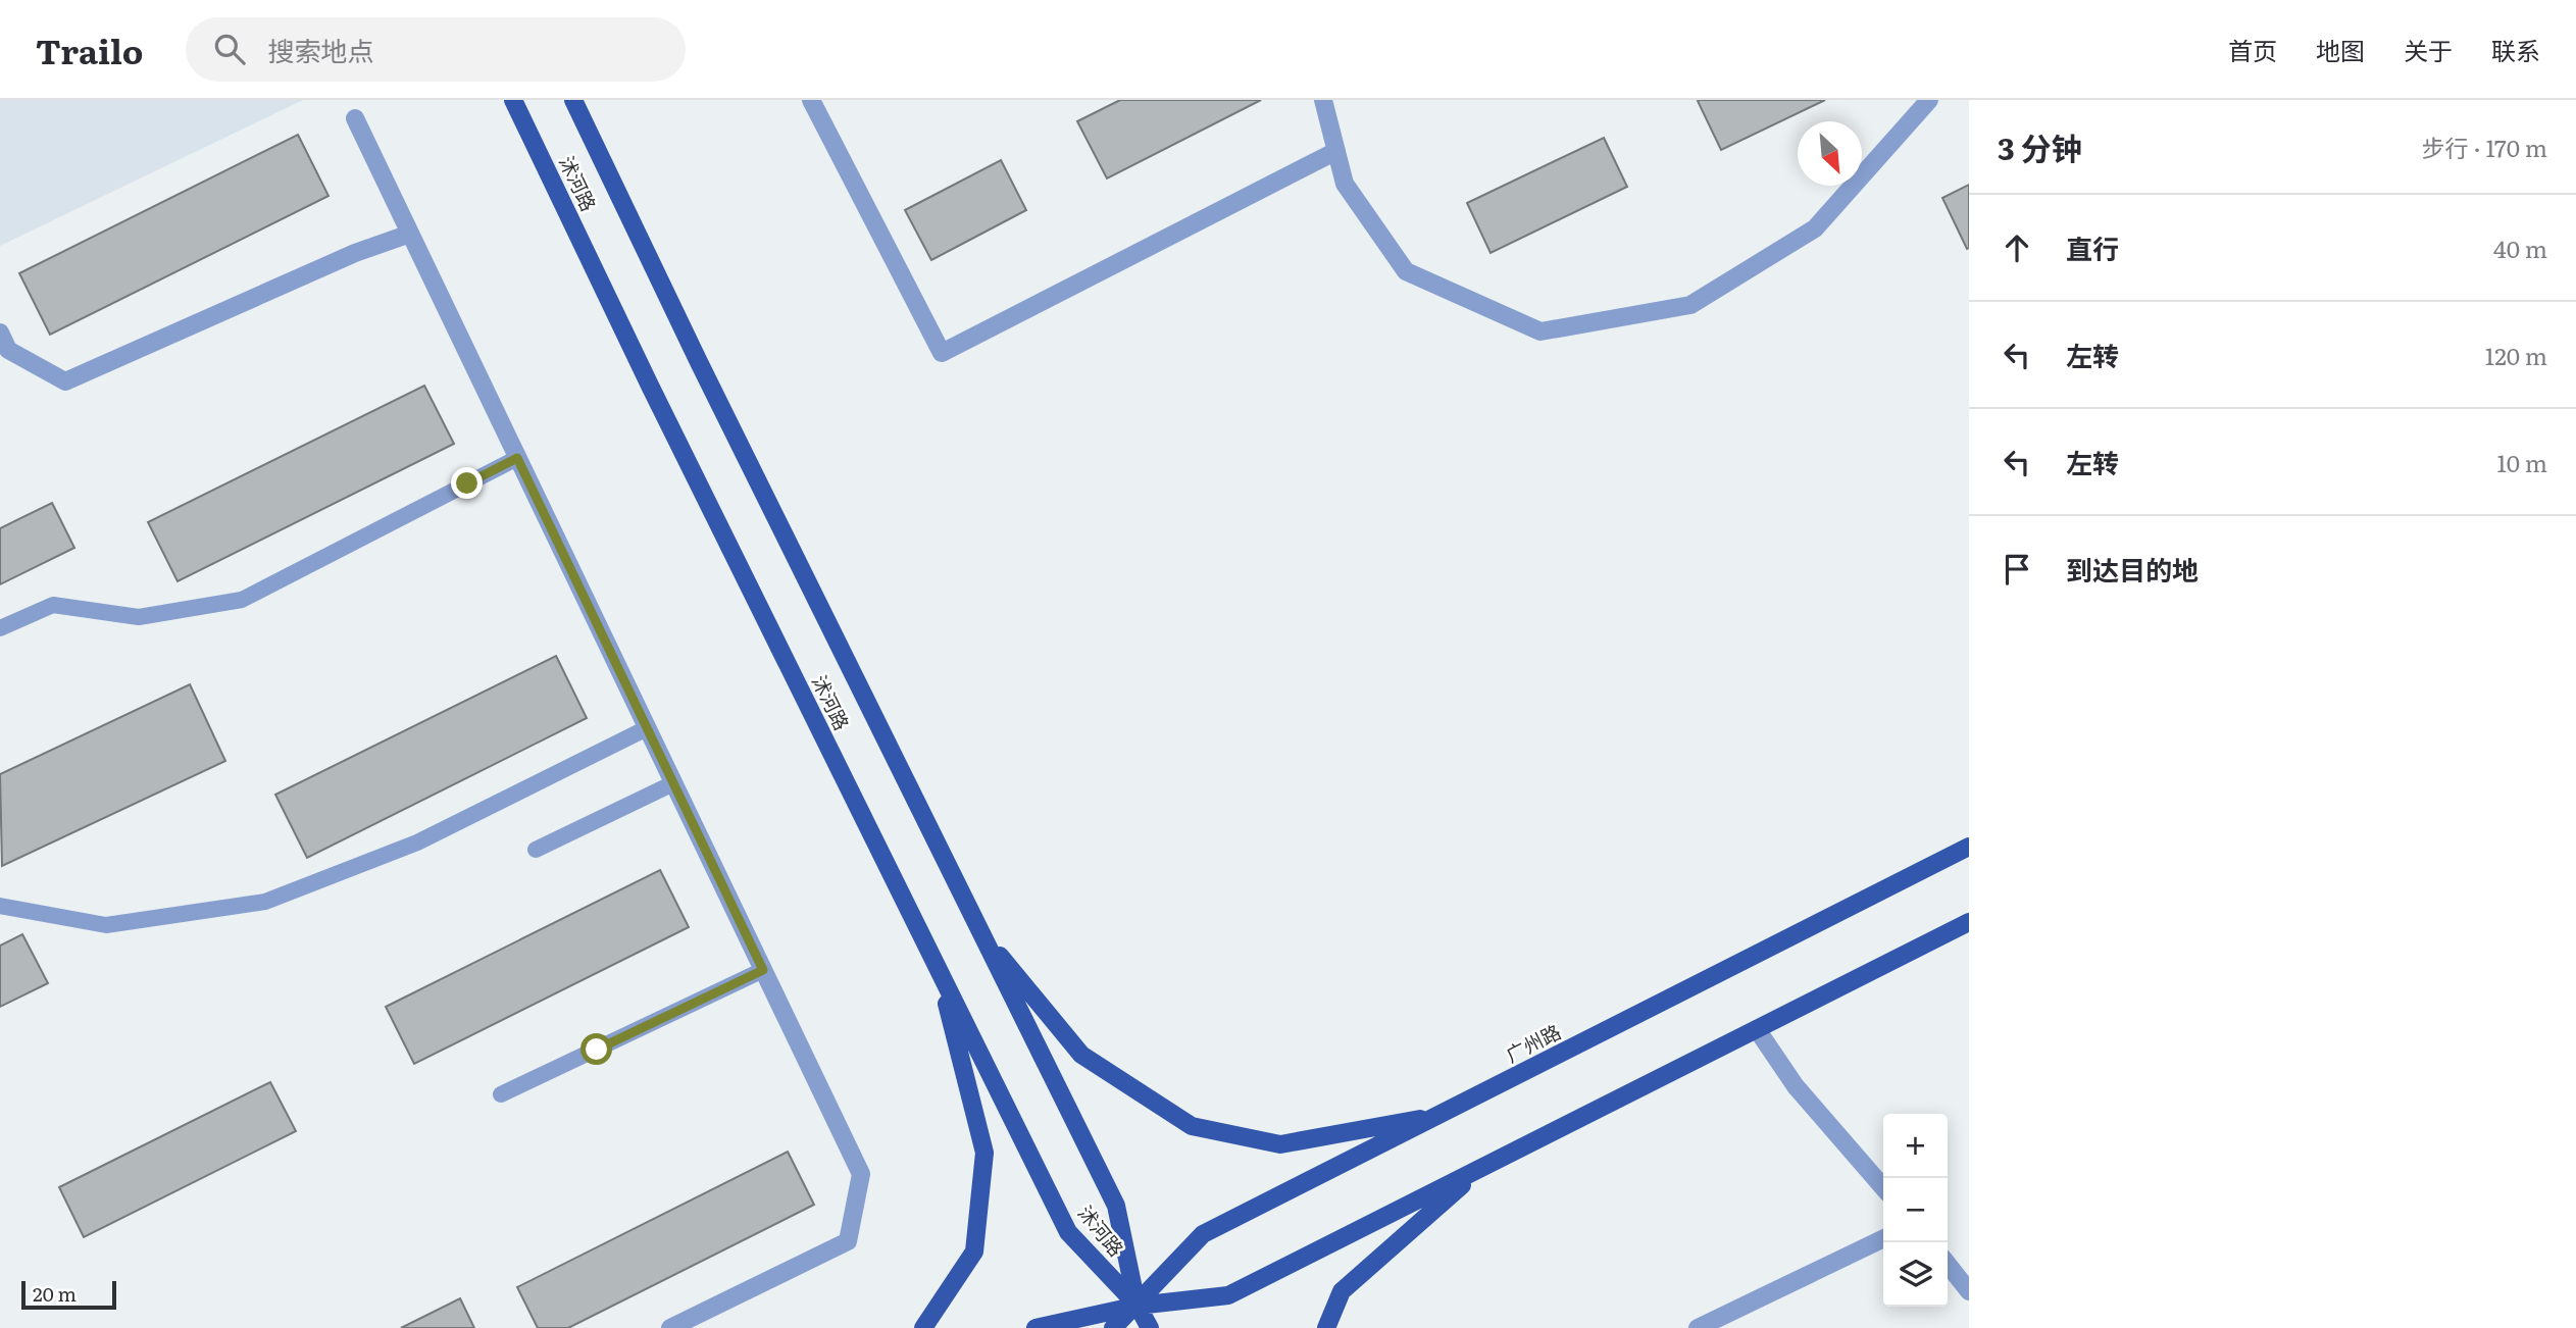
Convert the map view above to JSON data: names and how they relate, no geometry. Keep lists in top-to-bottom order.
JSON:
{
  "streets": {
    "main road": ["沭河路", "广州路"]
  },
  "crossings": [
    ["沭河路", "广州路"]
  ],
  "scale_bar": "20 m",
  "north": "bottom right",
  "page": {
    "header": "Trailo",
    "search": "搜索地点",
    "nav": [
      "首页",
      "地图",
      "关于",
      "联系"
    ],
    "heading": ["3 分钟", "步行 · 170 m"],
    "list": [
      ["直行", "40 m"],
      ["左转", "120 m"],
      ["左转", "10 m"],
      "到达目的地"
    ],
    "map_buttons": ["+", "−"],
    "scale": "20 m"
  }
}
